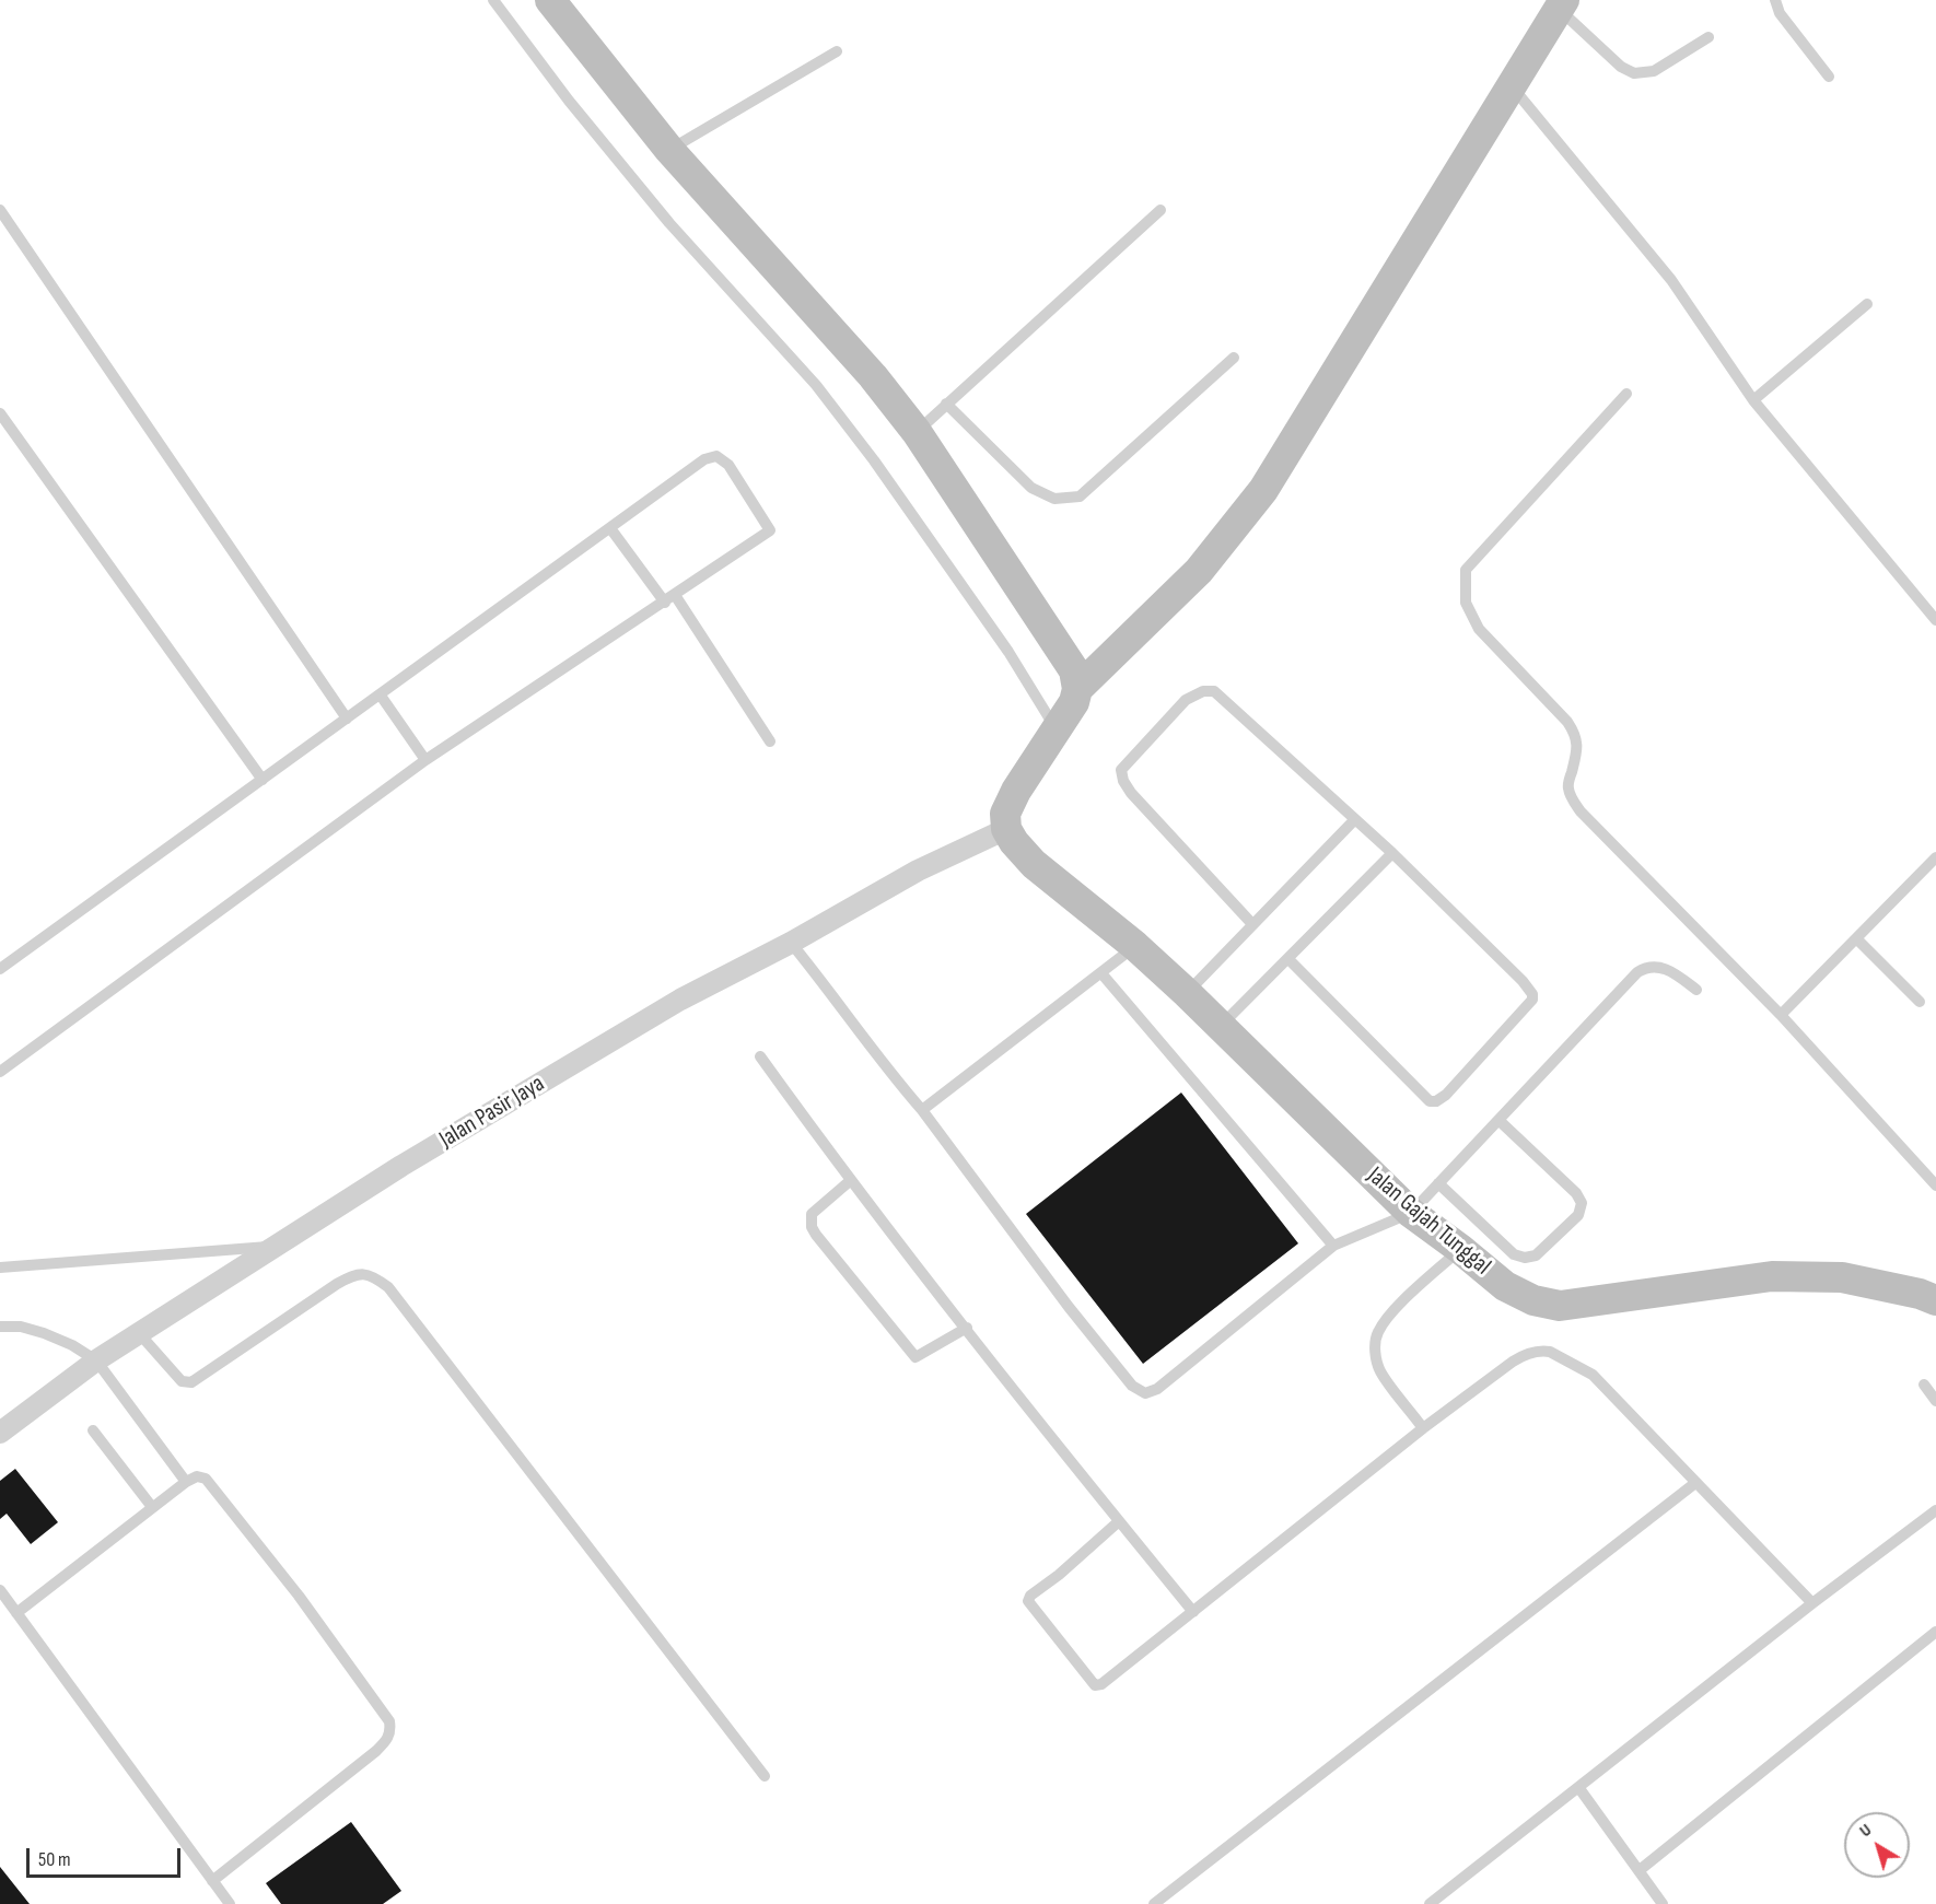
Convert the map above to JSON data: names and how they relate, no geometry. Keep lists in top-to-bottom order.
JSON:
{
  "streets": {
    "street": ["Jalan Pasir Jaya", "Jalan Gajah Tunggal"]
  },
  "crossings": [
    ["Jalan Pasir Jaya", "Jalan Gajah Tunggal"]
  ],
  "scale_bar": "50 m",
  "north": "top left"
}
